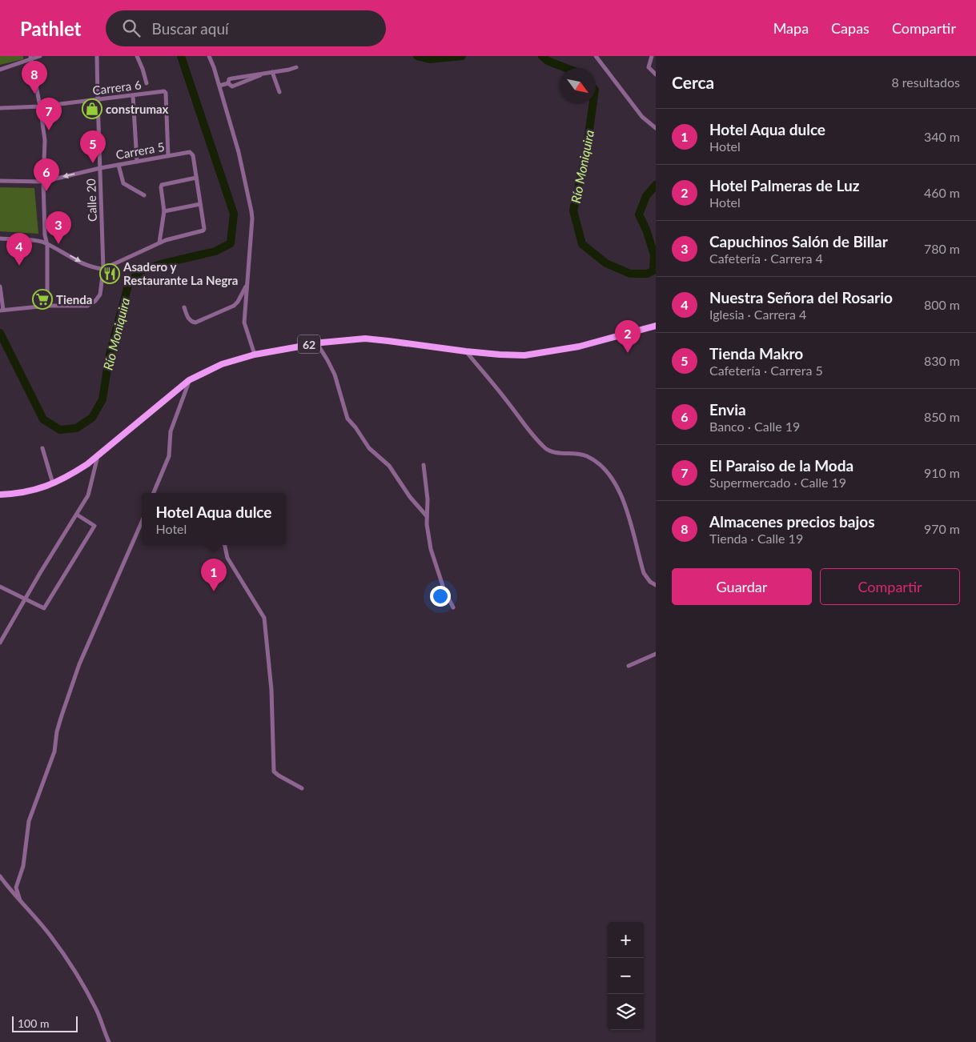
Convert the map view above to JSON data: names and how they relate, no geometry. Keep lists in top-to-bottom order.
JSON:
{
  "streets": {
    "main road": ["62"],
    "street": ["Carrera 6", "Carrera 5", "Calle 20"]
  },
  "crossings": [
    ["Carrera 6", "Carrera 5"],
    ["Carrera 6", "Calle 20"],
    ["Carrera 5", "Calle 20"]
  ],
  "water": ["Río Moniquira"],
  "places": {
    "shop": ["construmax"],
    "restaurant": ["Asadero y Restaurante La Negra"],
    "supermarket": ["Tienda"]
  },
  "scale_bar": "100 m",
  "north": "bottom right",
  "page": {
    "header": "Pathlet",
    "search": "Buscar aquí",
    "nav": ["Mapa", "Capas", "Compartir"],
    "heading": ["Cerca", "8 resultados"],
    "pins": [
      "8",
      "7",
      "5",
      "6",
      "3",
      "4",
      "2",
      "1"
    ],
    "list": [
      {
        "mark": "1",
        "name": "Hotel Aqua dulce",
        "note": "Hotel",
        "value": "340 m"
      },
      {
        "mark": "2",
        "name": "Hotel Palmeras de Luz",
        "note": "Hotel",
        "value": "460 m"
      },
      {
        "mark": "3",
        "name": "Capuchinos Salón de Billar",
        "note": "Cafetería · Carrera 4",
        "value": "780 m"
      },
      {
        "mark": "4",
        "name": "Nuestra Señora del Rosario",
        "note": "Iglesia · Carrera 4",
        "value": "800 m"
      },
      {
        "mark": "5",
        "name": "Tienda Makro",
        "note": "Cafetería · Carrera 5",
        "value": "830 m"
      },
      {
        "mark": "6",
        "name": "Envia",
        "note": "Banco · Calle 19",
        "value": "850 m"
      },
      {
        "mark": "7",
        "name": "El Paraiso de la Moda",
        "note": "Supermercado · Calle 19",
        "value": "910 m"
      },
      {
        "mark": "8",
        "name": "Almacenes precios bajos",
        "note": "Tienda · Calle 19",
        "value": "970 m"
      }
    ],
    "popup": ["Hotel Aqua dulce", "Hotel"],
    "buttons": ["Guardar", "Compartir"],
    "map_buttons": ["+", "−"],
    "scale": "100 m"
  }
}
